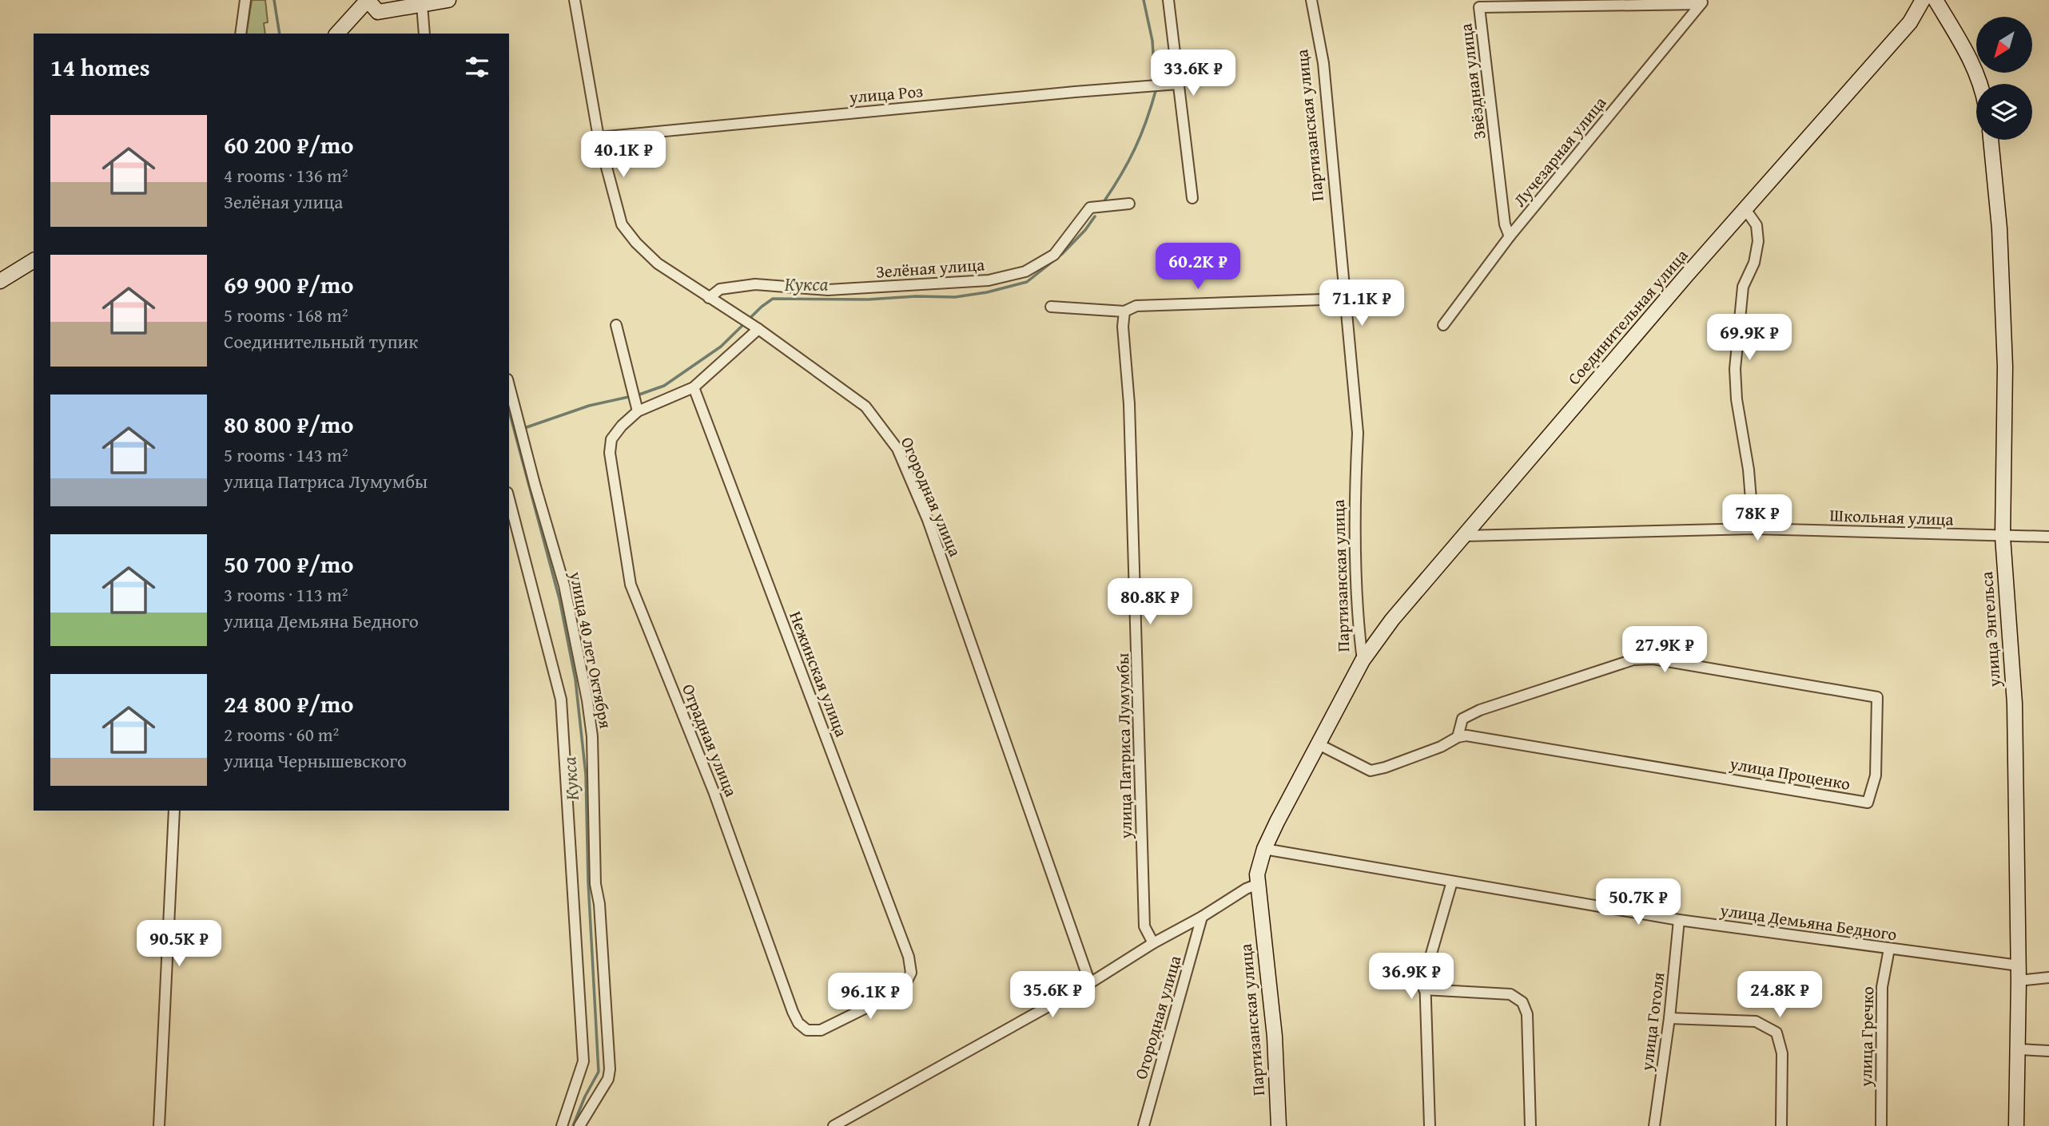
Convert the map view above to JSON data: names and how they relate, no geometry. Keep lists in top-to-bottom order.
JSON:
{
  "streets": {
    "street": [
      "Звёздная улица",
      "улица Роз",
      "Партизанская улица",
      "Лучезарная улица",
      "Зелёная улица",
      "Соединительная улица",
      "Огородная улица",
      "Школьная улица",
      "улица Энгельса",
      "улица 40 лет Октября",
      "Нежинская улица",
      "Отрадная улица",
      "улица Патриса Лумумбы",
      "улица Проценко",
      "улица Демьяна Бедного",
      "улица Гоголя",
      "улица Гречко"
    ]
  },
  "crossings": [
    ["Звёздная улица", "Лучезарная улица"],
    ["улица Роз", "Огородная улица"],
    ["Партизанская улица", "Соединительная улица"],
    ["Партизанская улица", "улица Демьяна Бедного"],
    ["Зелёная улица", "Огородная улица"],
    ["Соединительная улица", "Школьная улица"],
    ["Школьная улица", "улица Энгельса"],
    ["улица Энгельса", "улица Демьяна Бедного"],
    ["Нежинская улица", "Отрадная улица"],
    ["улица Демьяна Бедного", "улица Гоголя"],
    ["улица Демьяна Бедного", "улица Гречко"]
  ],
  "water": ["Кукса"],
  "north": "bottom left",
  "page": {
    "heading": "14 homes",
    "price": [
      "33.6K ₽",
      "40.1K ₽",
      "60.2K ₽",
      "71.1K ₽",
      "69.9K ₽",
      "78K ₽",
      "80.8K ₽",
      "27.9K ₽",
      "50.7K ₽",
      "90.5K ₽",
      "36.9K ₽",
      "35.6K ₽",
      "24.8K ₽",
      "96.1K ₽"
    ],
    "list": [
      {
        "name": "60 200 ₽/mo",
        "note": "4 rooms · 136 m² · Зелёная улица"
      },
      {
        "name": "69 900 ₽/mo",
        "note": "5 rooms · 168 m² · Соединительный тупик"
      },
      {
        "name": "80 800 ₽/mo",
        "note": "5 rooms · 143 m² · улица Патриса Лумумбы"
      },
      {
        "name": "50 700 ₽/mo",
        "note": "3 rooms · 113 m² · улица Демьяна Бедного"
      },
      {
        "name": "24 800 ₽/mo",
        "note": "2 rooms · 60 m² · улица Чернышевского"
      }
    ]
  }
}
